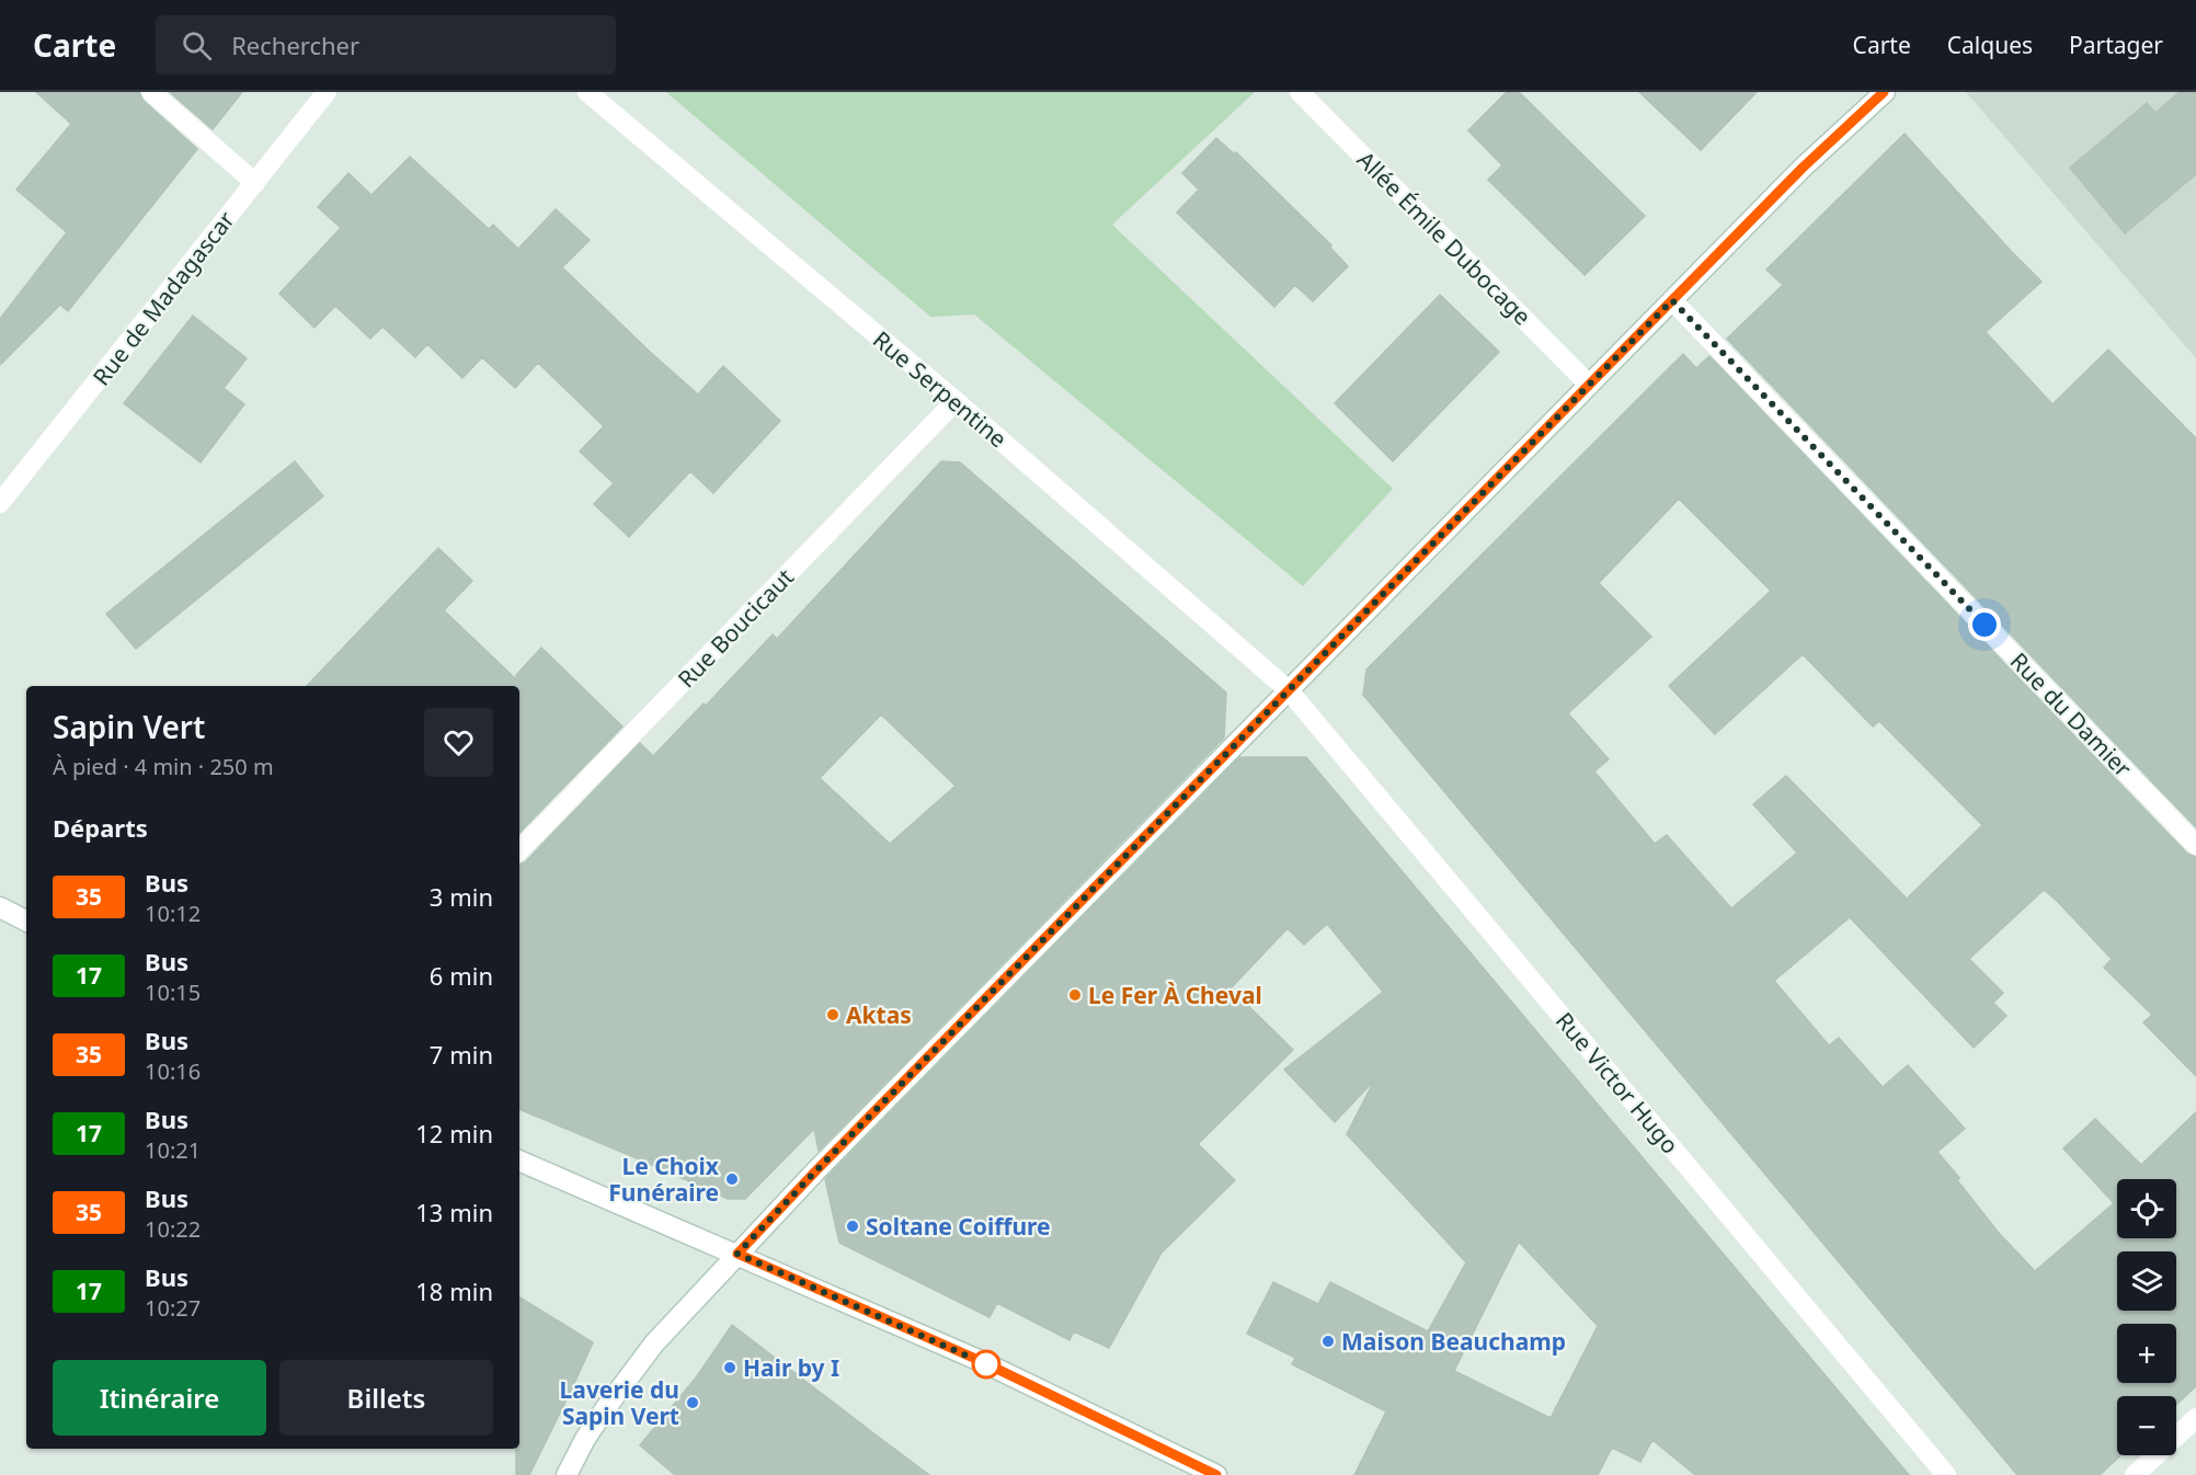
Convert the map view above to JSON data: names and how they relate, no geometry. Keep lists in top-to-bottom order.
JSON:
{
  "streets": {
    "street": [
      "Allée Émile Dubocage",
      "Rue de Madagascar",
      "Rue Serpentine",
      "Rue Boucicaut",
      "Rue du Damier",
      "Rue Victor Hugo"
    ]
  },
  "crossings": [
    ["Rue Serpentine", "Rue Boucicaut"],
    ["Rue Serpentine", "Rue Victor Hugo"]
  ],
  "places": [
    "Le Fer À Cheval",
    "Aktas",
    "Le Choix Funéraire",
    "Soltane Coiffure",
    "Maison Beauchamp",
    "Hair by I",
    "Laverie du Sapin Vert"
  ],
  "lines": ["bus line 35"],
  "page": {
    "header": "Carte",
    "search": "Rechercher",
    "nav": ["Carte", "Calques", "Partager"],
    "heading": [
      ["Sapin Vert", "À pied · 4 min · 250 m"],
      "Départs"
    ],
    "list": [
      {
        "mark": "35",
        "name": "Bus",
        "note": "10:12",
        "value": "3 min"
      },
      {
        "mark": "17",
        "name": "Bus",
        "note": "10:15",
        "value": "6 min"
      },
      {
        "mark": "35",
        "name": "Bus",
        "note": "10:16",
        "value": "7 min"
      },
      {
        "mark": "17",
        "name": "Bus",
        "note": "10:21",
        "value": "12 min"
      },
      {
        "mark": "35",
        "name": "Bus",
        "note": "10:22",
        "value": "13 min"
      },
      {
        "mark": "17",
        "name": "Bus",
        "note": "10:27",
        "value": "18 min"
      }
    ],
    "map_buttons": ["+", "−"],
    "buttons": ["Itinéraire", "Billets"]
  }
}
